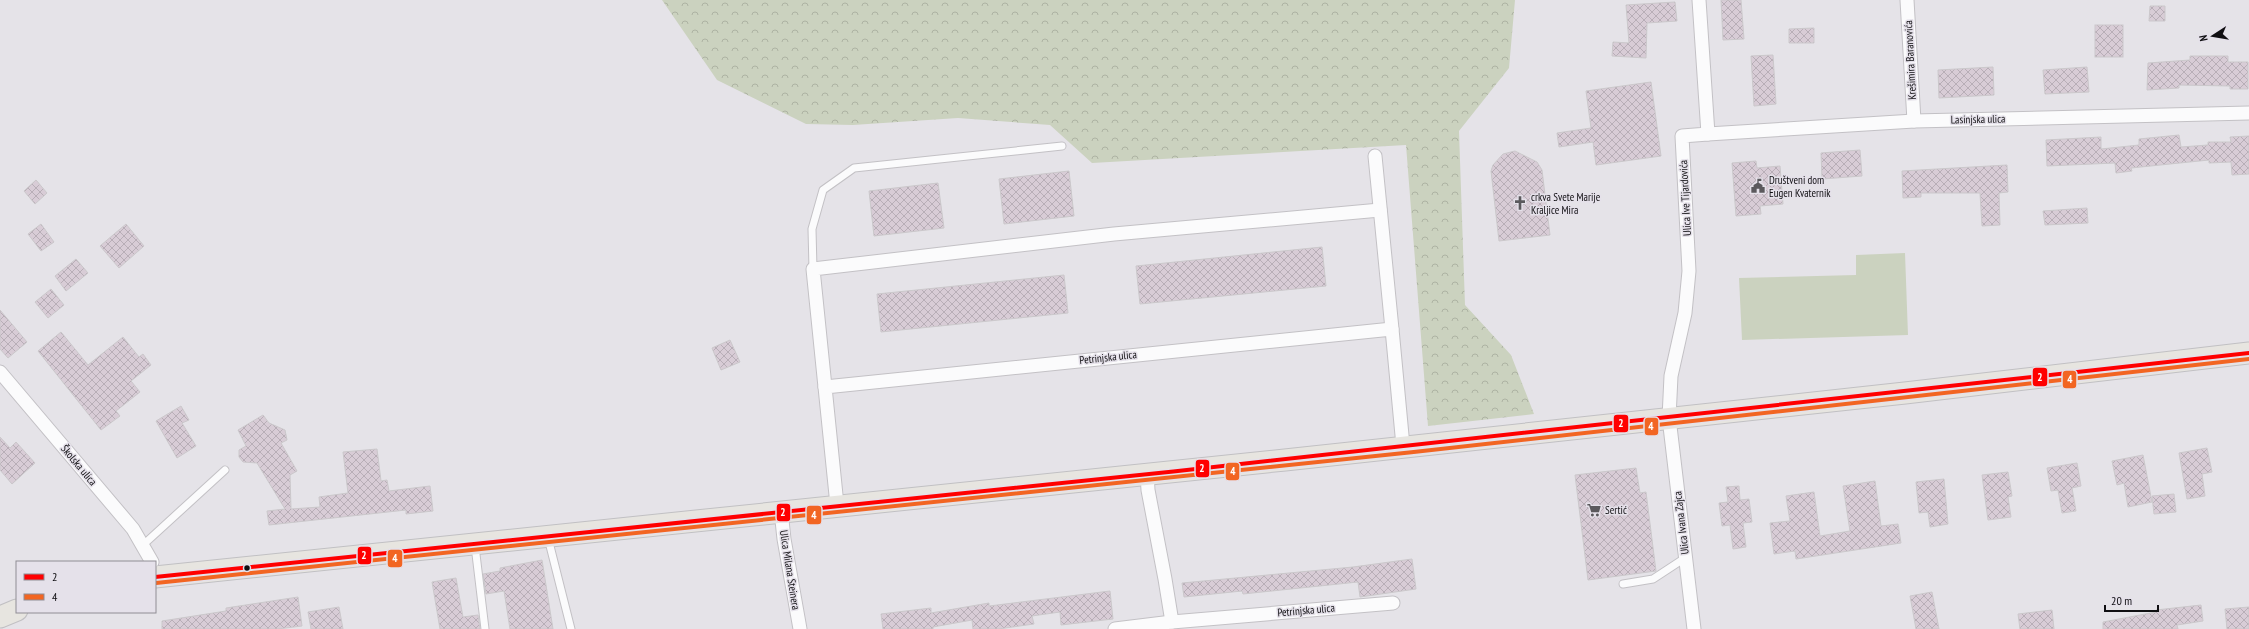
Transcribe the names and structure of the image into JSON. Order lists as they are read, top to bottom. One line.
{"streets":{"street":["Krešimira Baranovića","Lasinjska ulica","Ulica Ive Tijardovića","Petrinjska ulica","Školska ulica","Ulica Ivana Zajca","Ulica Milana Steinera"]},"crossings":[["Krešimira Baranovića","Lasinjska ulica"],["Lasinjska ulica","Ulica Ive Tijardovića"],["Ulica Ive Tijardovića","Ulica Ivana Zajca"]],"places":{"public building":["Društveni dom Eugen Kvaternik"],"church":["crkva Svete Marije Kraljice Mira"],"supermarket":["Sertić"]},"lines":["transit line 2","transit line 4"],"legend":["2","4"],"scale_bar":"20 m","north":"left"}
